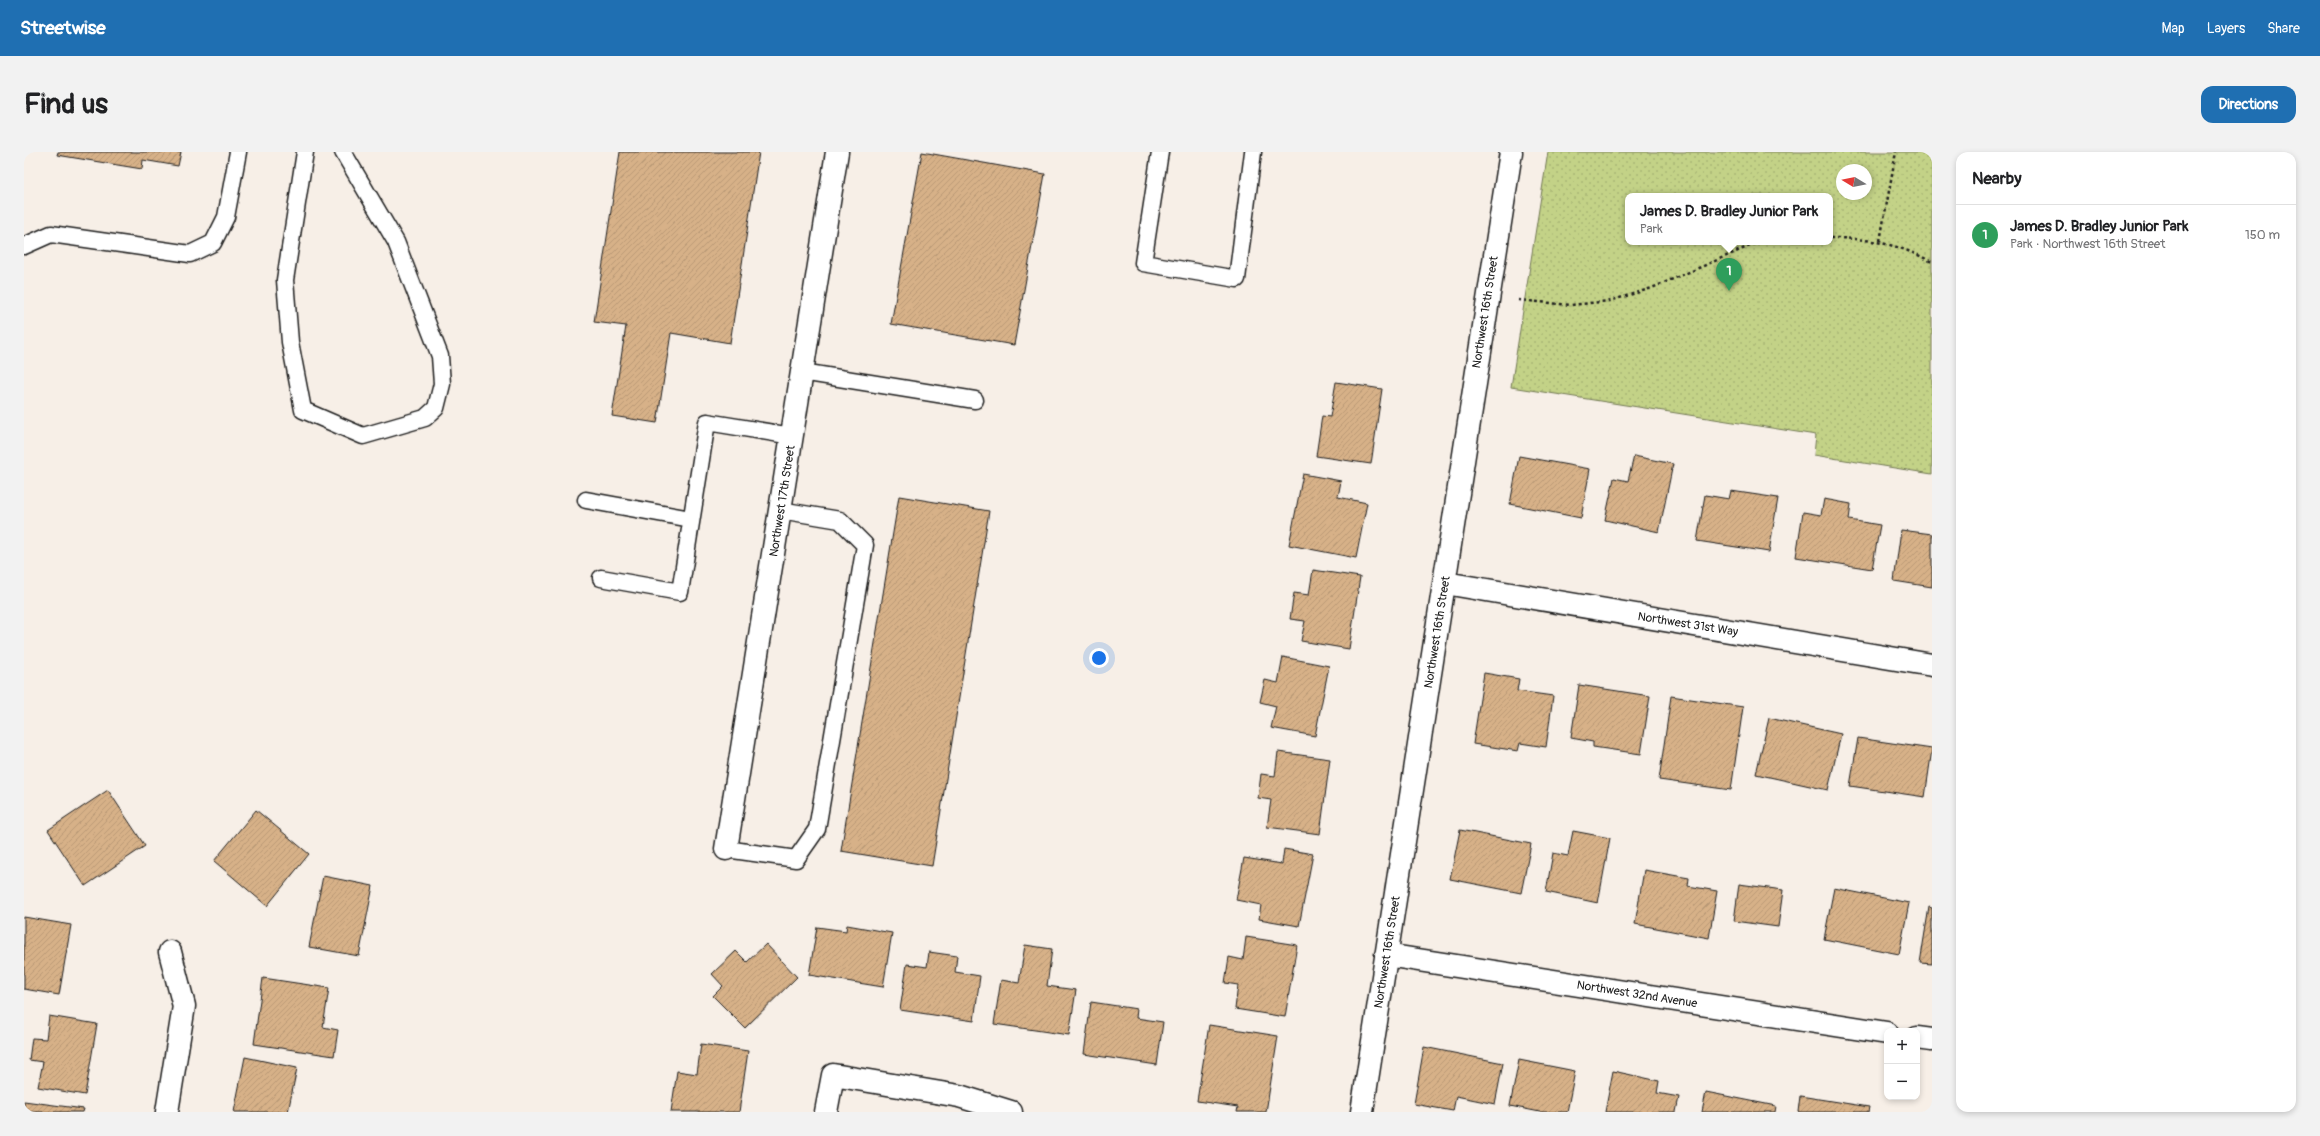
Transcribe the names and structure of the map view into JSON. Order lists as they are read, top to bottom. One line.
{"streets":{"street":["Northwest 16th Street","Northwest 17th Street","Northwest 31st Way","Northwest 32nd Avenue"]},"crossings":[["Northwest 16th Street","Northwest 31st Way"],["Northwest 16th Street","Northwest 32nd Avenue"]],"north":"left","page":{"header":"Streetwise","nav":["Map","Layers","Share"],"buttons":"Directions","title":"Find us","heading":"Nearby","popup":["James D. Bradley Junior Park","Park"],"list":[{"mark":"1","name":"James D. Bradley Junior Park","note":"Park · Northwest 16th Street","value":"150 m"}],"pins":"1","map_buttons":["+","−"]}}
